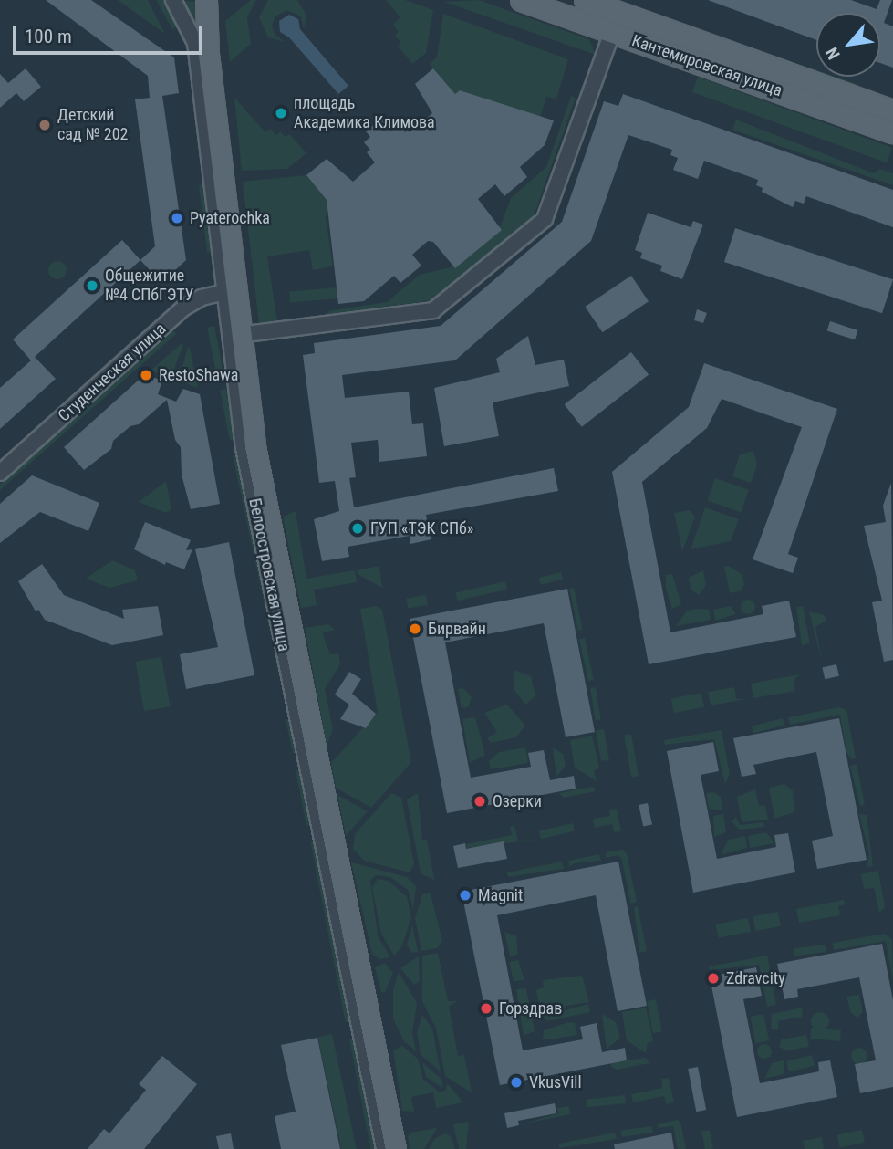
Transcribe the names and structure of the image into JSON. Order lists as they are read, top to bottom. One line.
{"streets":{"main road":["Кантемировская улица","Белоостровская улица"],"street":["Студенческая улица"]},"crossings":[["Студенческая улица","Белоостровская улица"]],"places":["площадь Академика Климова","Детский сад № 202","Pyaterochka","Общежитие №4 СПбГЭТУ","RestoShawa","ГУП «ТЭК СПб»","Бирвайн","Озерки","Magnit","Zdravcity","Горздрав","VkusVill"],"scale_bar":"100 m","north":"bottom left"}
